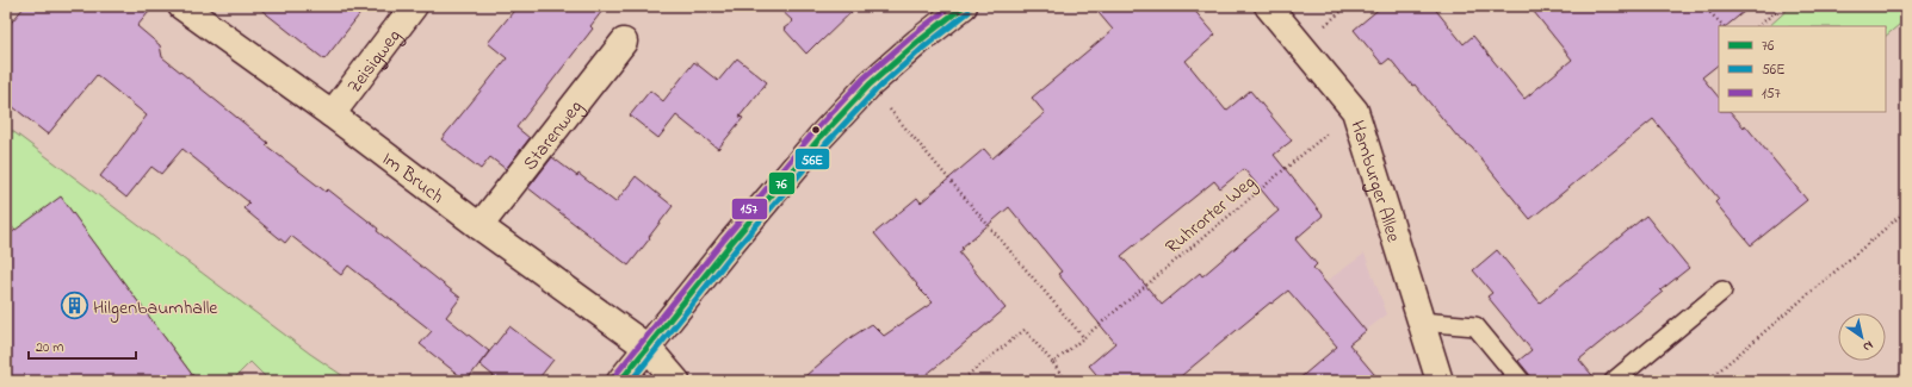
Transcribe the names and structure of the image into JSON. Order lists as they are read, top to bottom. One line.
{"streets":{"street":["Zeisigweg","Starenweg","Im Bruch","Hamburger Allee"],"path":["Ruhrorter Weg"]},"crossings":[["Zeisigweg","Im Bruch"],["Starenweg","Im Bruch"],["Hamburger Allee","Ruhrorter Weg"]],"places":{"building":["Hilgenbaumhalle"]},"lines":["transit line 76","transit line 157","transit line 56E"],"legend":["76","56E","157"],"scale_bar":"20 m","north":"bottom right"}
